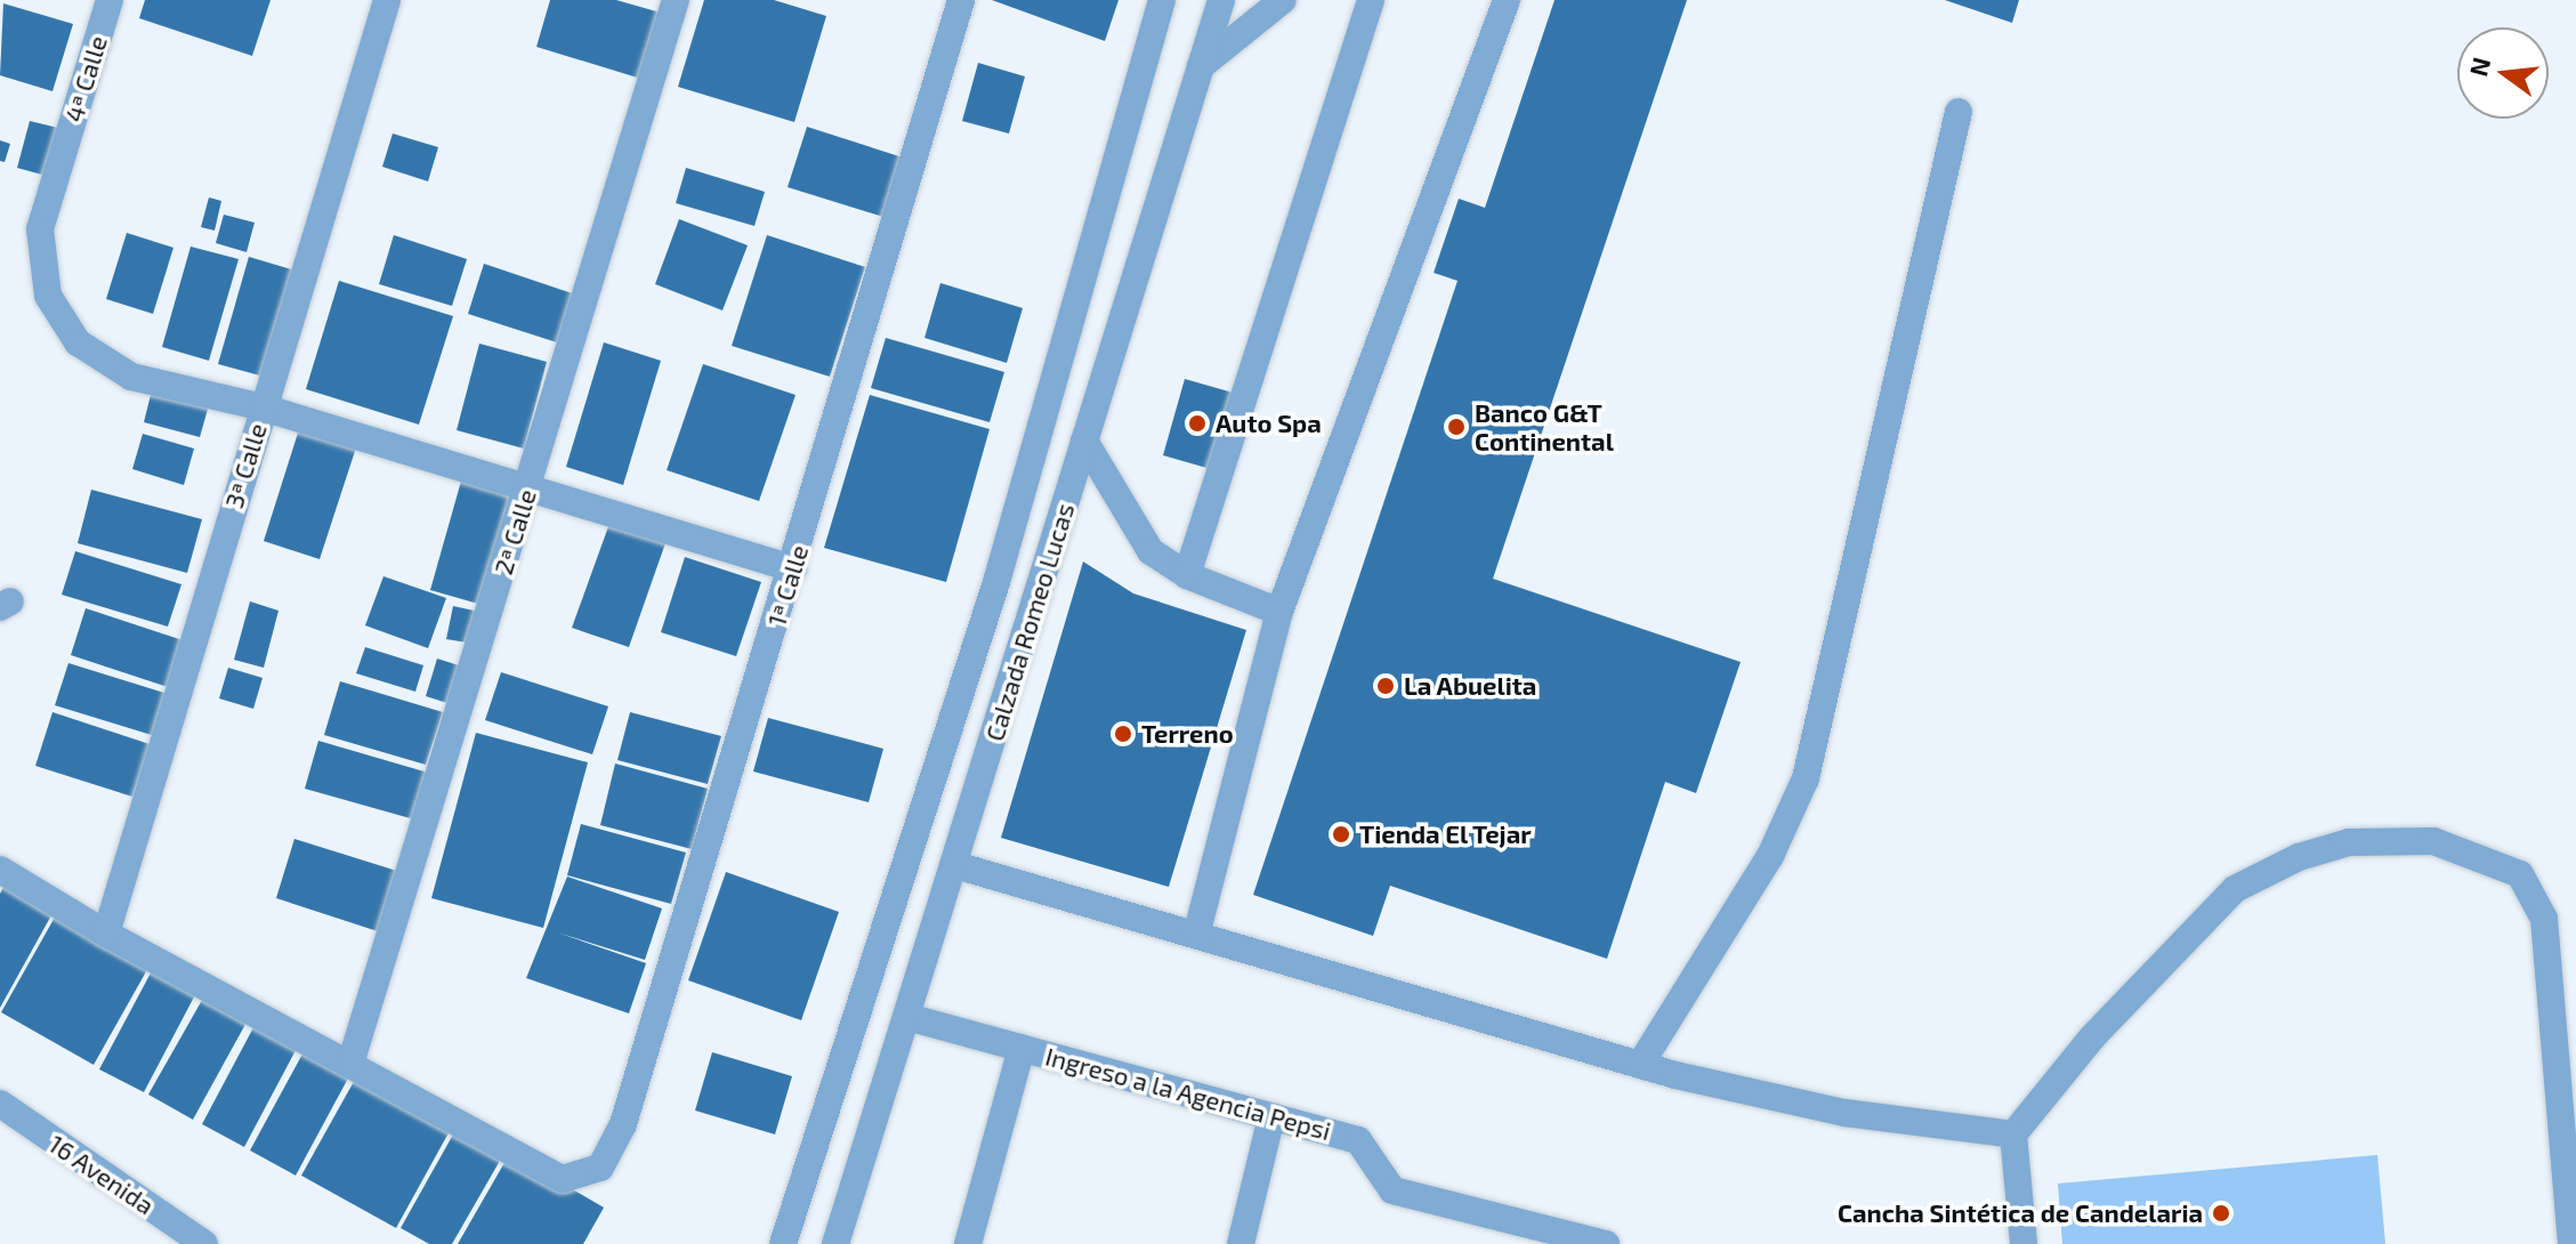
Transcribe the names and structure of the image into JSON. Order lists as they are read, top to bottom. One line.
{"streets":{"street":["4ª Calle","3ª Calle","2ª Calle","1ª Calle","Calzada Romeo Lucas","Ingreso a la Agencia Pepsi","16 Avenida"]},"crossings":[["4ª Calle","3ª Calle"],["4ª Calle","2ª Calle"],["4ª Calle","1ª Calle"],["2ª Calle","1ª Calle"],["Calzada Romeo Lucas","Ingreso a la Agencia Pepsi"]],"places":["Auto Spa","Banco G&T Continental","La Abuelita","Terreno","Tienda El Tejar","Cancha Sintética de Candelaria"],"north":"left"}
